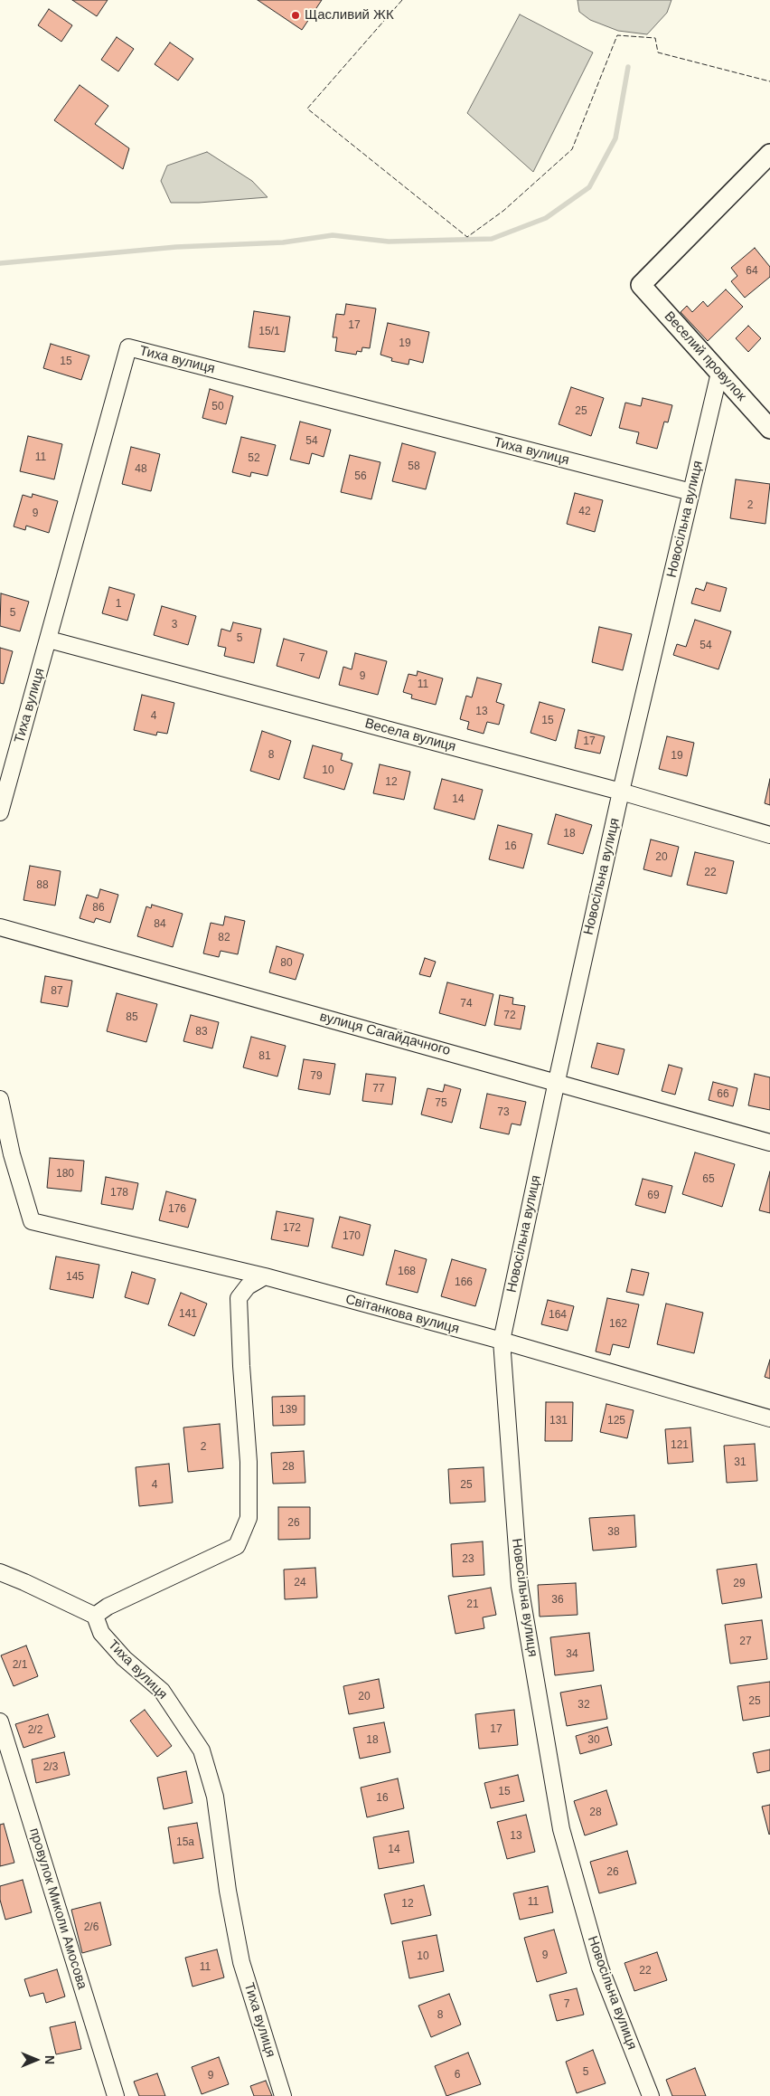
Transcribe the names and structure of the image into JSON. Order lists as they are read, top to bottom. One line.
{"streets":{"street":["Веселий провулок","Тиха вулиця","Новосільна вулиця","Весела вулиця","вулиця Сагайдачного","Світанкова вулиця","провулок Миколи Амосова"]},"crossings":[["Веселий провулок","Новосільна вулиця"],["Тиха вулиця","Новосільна вулиця"],["Тиха вулиця","Весела вулиця"],["Новосільна вулиця","Весела вулиця"],["Новосільна вулиця","вулиця Сагайдачного"],["Новосільна вулиця","Світанкова вулиця"]],"places":["Щасливий ЖК"],"house_numbers":["64","17","15/1","19","15","50","25","54","11","52","58","48","56","2","42","9","1","5","3","5","54","7","9","11","13","4","15","17","8","19","10","12","14","18","16","20","22","88","86","84","82","80","87","74","72","85","83","81","79","77","66","75","73","180","65","178","69","176","172","170","168","145","166","141","164","162","139","131","125","121","2","31","28","4","25","26","38","23","24","29","36","21","27","34","2/1","20","25","32","17","2/2","18","30","2/3","15","16","28","13","15а","14","26","11","12","2/6","9","10","11","22","7","8","5","6","9"],"north":"right"}
